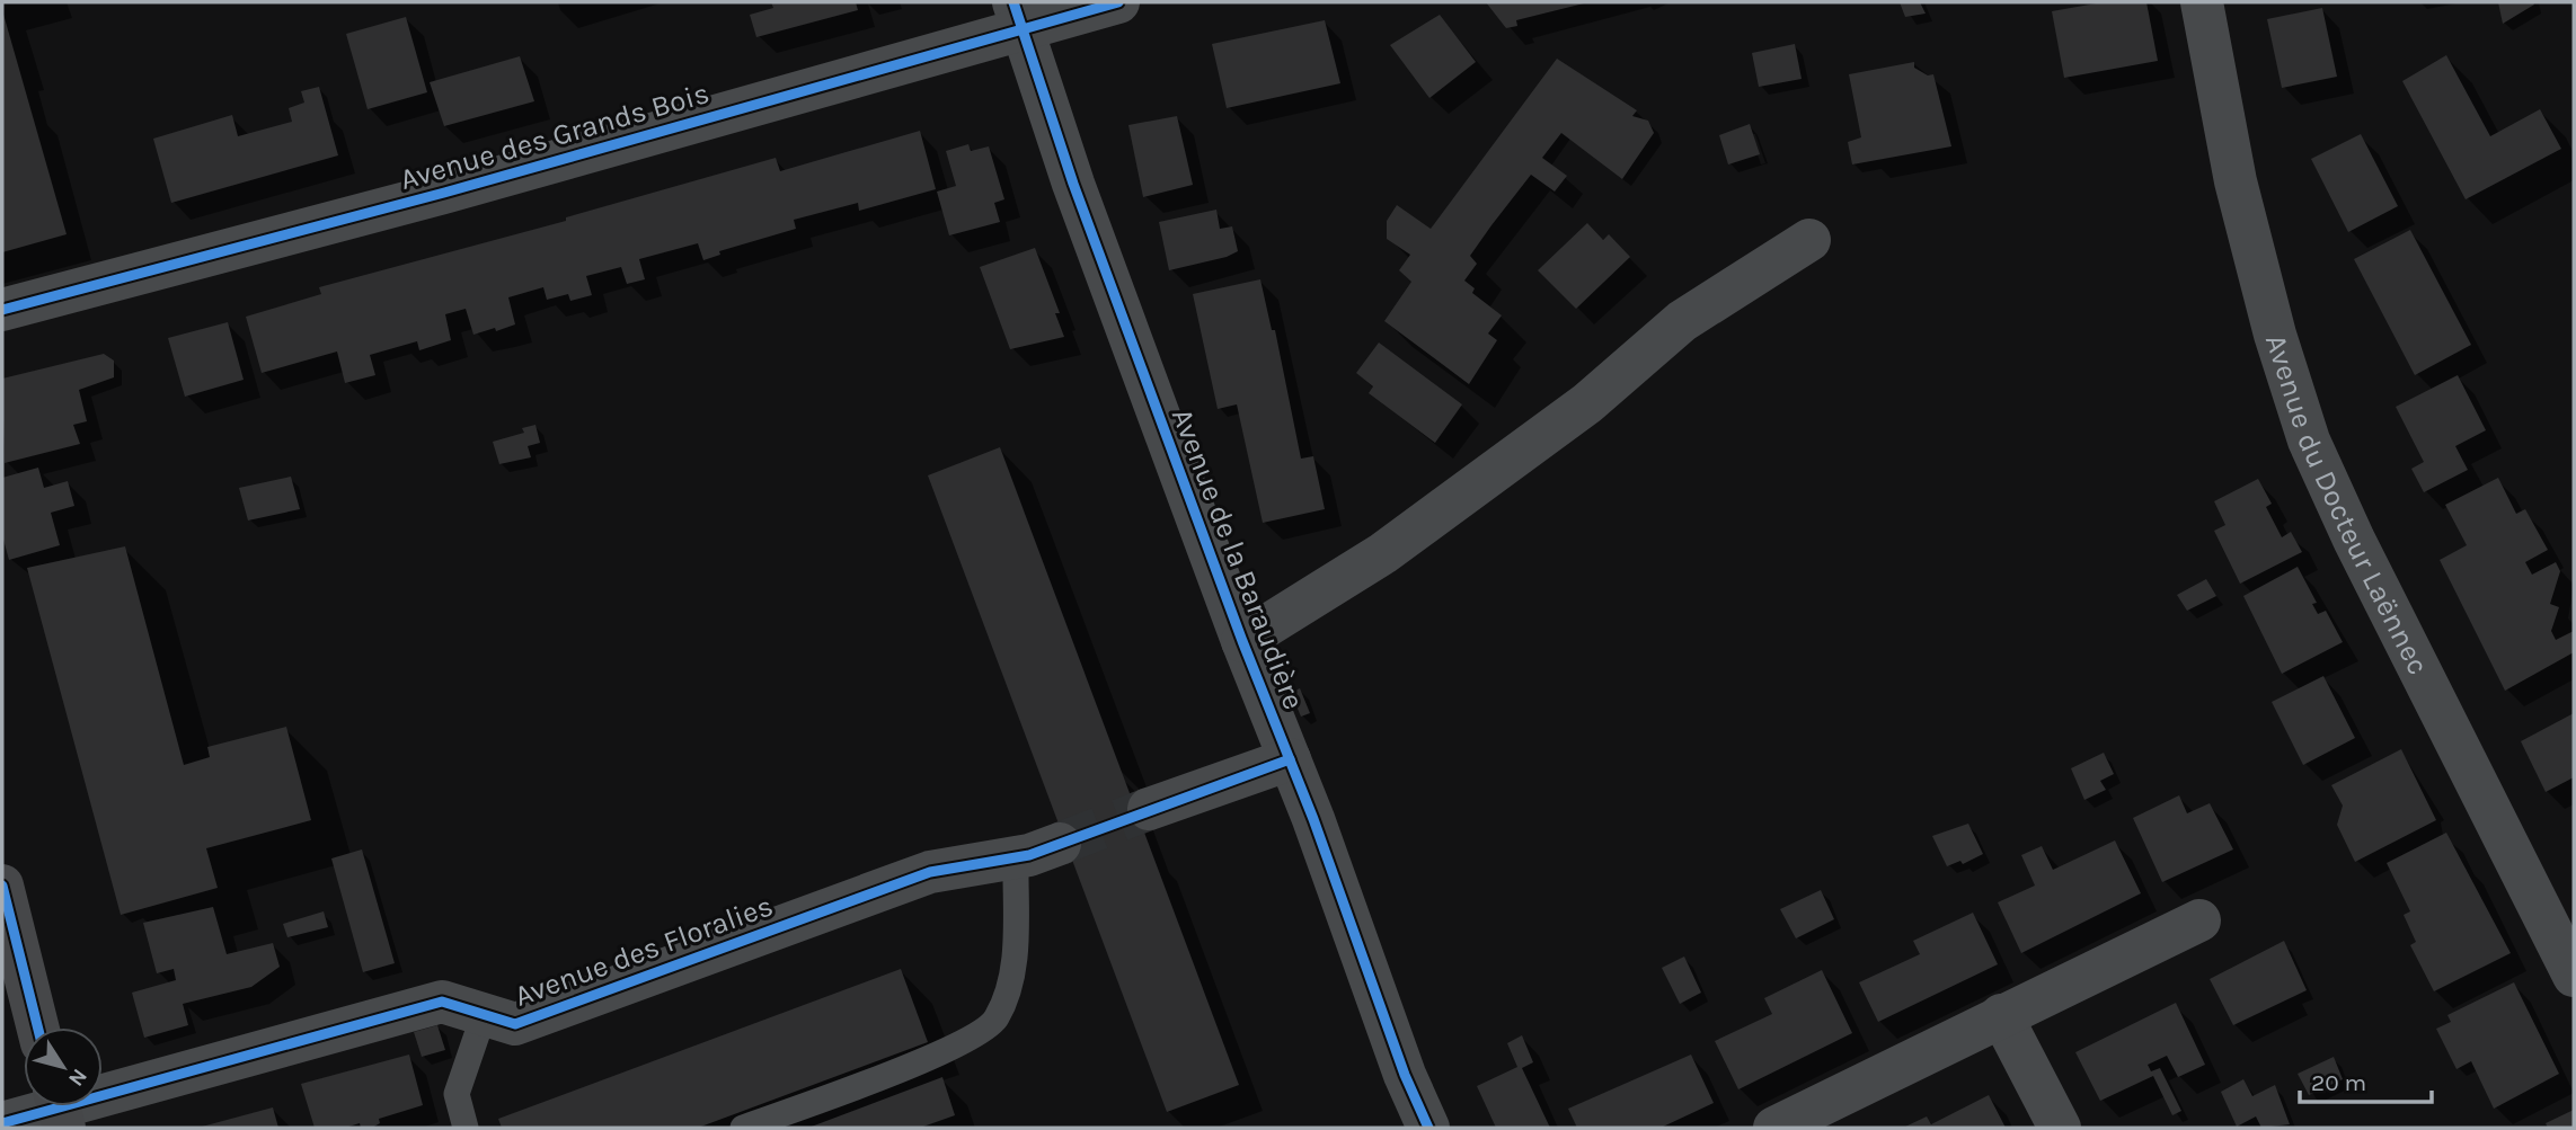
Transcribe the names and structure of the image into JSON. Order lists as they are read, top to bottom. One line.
{"streets":{"street":["Avenue des Grands Bois","Avenue du Docteur Laënnec","Avenue de la Baraudière","Avenue des Floralies"]},"crossings":[["Avenue des Grands Bois","Avenue de la Baraudière"]],"scale_bar":"20 m","north":"bottom right"}
